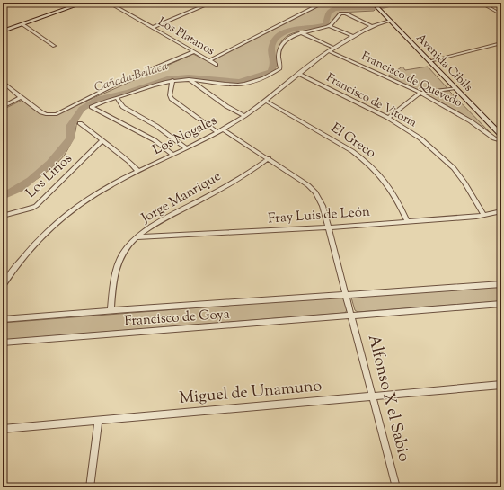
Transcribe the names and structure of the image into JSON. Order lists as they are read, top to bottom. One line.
{"streets":{"street":["Los Platanos","Avenida Cibils","Francisco de Quevedo","Francisco de Vitoria","Los Nogales","El Greco","Los Lirios","Jorge Manrique","Fray Luis de León","Francisco de Goya","Miguel de Unamuno","Alfonso X el Sabio"]},"crossings":[["Avenida Cibils","Los Nogales"],["Francisco de Quevedo","Los Nogales"],["Francisco de Vitoria","Los Nogales"],["Francisco de Vitoria","Fray Luis de León"],["Los Nogales","El Greco"],["El Greco","Fray Luis de León"],["Jorge Manrique","Fray Luis de León"],["Jorge Manrique","Francisco de Goya"],["Francisco de Goya","Alfonso X el Sabio"],["Miguel de Unamuno","Alfonso X el Sabio"]],"water":["Cañada Bellaca"]}
